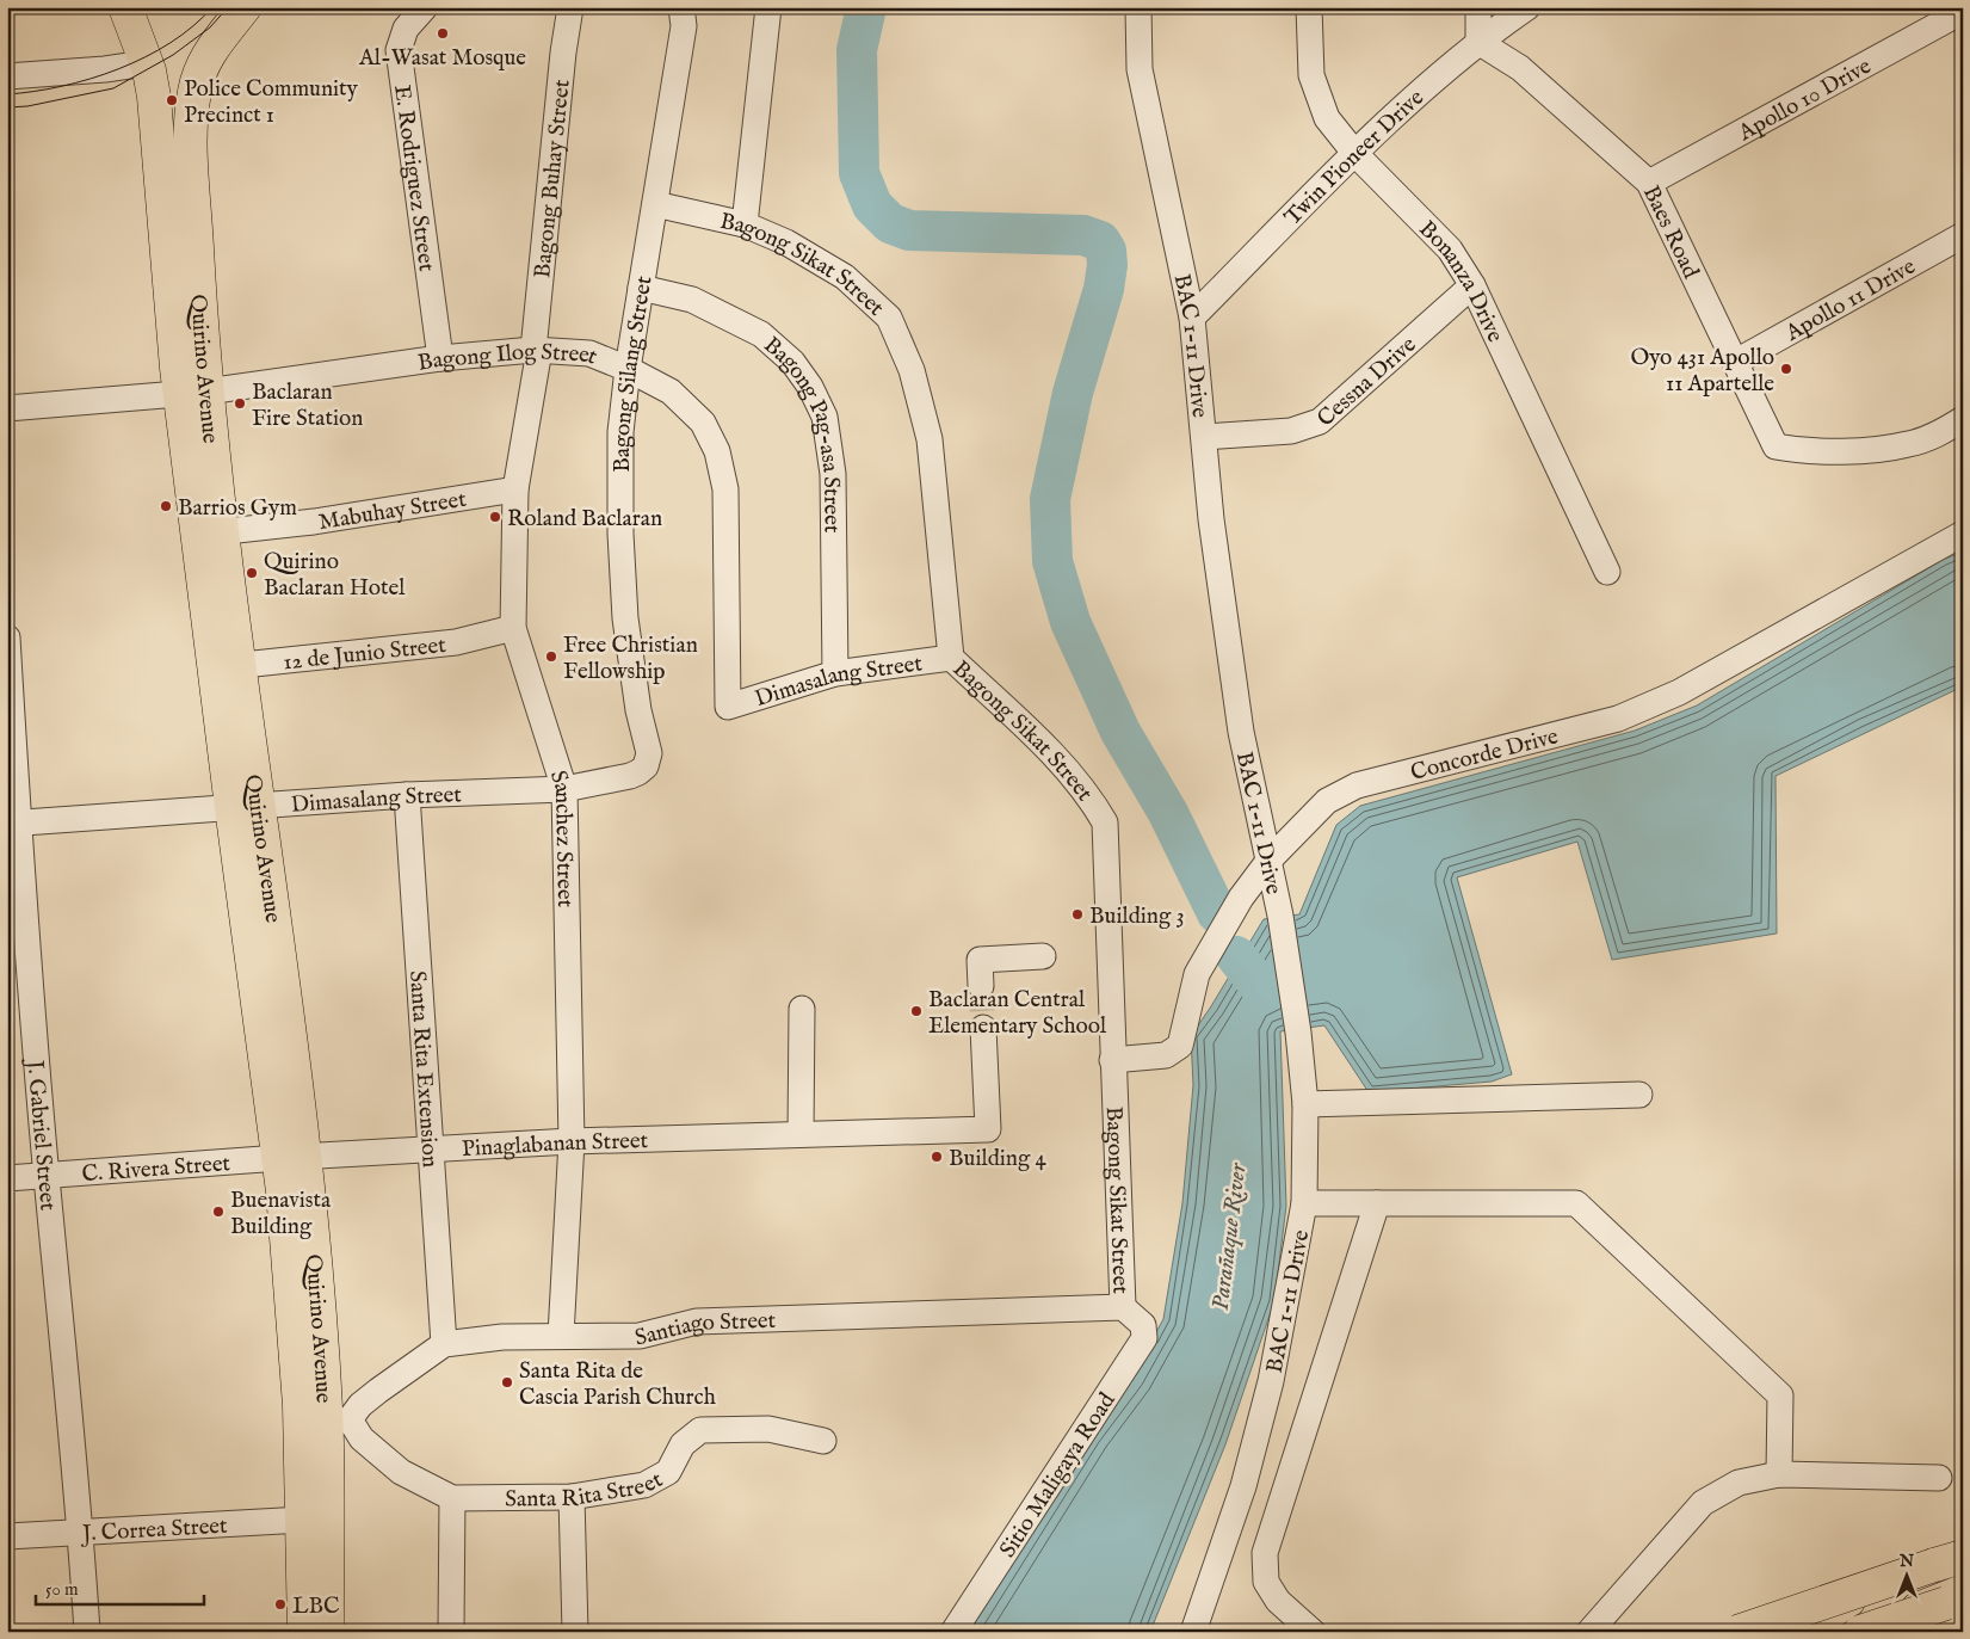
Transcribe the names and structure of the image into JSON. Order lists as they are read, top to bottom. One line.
{"streets":{"main road":["Quirino Avenue"],"street":["Apollo 10 Drive","Twin Pioneer Drive","Bagong Buhay Street","E. Rodriguez Street","Baes Road","Bagong Sikat Street","Bonanza Drive","Apollo 11 Drive","BAC 1-11 Drive","Bagong Ilog Street","Bagong Silang Street","Cessna Drive","Bagong Pag-asa Street","Mabuhay Street","12 de Junio Street","Dimasalang Street","Concorde Drive","Sanchez Street","Santa Rita Extension","J. Gabriel Street","Pinaglabanan Street","C. Rivera Street","Santiago Street","Sitio Maligaya Road","Santa Rita Street","J. Correa Street"]},"crossings":[["Apollo 10 Drive","Baes Road"],["Twin Pioneer Drive","Baes Road"],["Twin Pioneer Drive","Bonanza Drive"],["Twin Pioneer Drive","BAC 1-11 Drive"],["Bagong Buhay Street","Bagong Ilog Street"],["Bagong Buhay Street","Sanchez Street"],["E. Rodriguez Street","Bagong Ilog Street"],["Baes Road","Apollo 11 Drive"],["Bagong Sikat Street","Bagong Silang Street"],["Bagong Sikat Street","Dimasalang Street"],["Bagong Sikat Street","Concorde Drive"],["Bagong Sikat Street","Santiago Street"],["Bagong Sikat Street","Sitio Maligaya Road"],["Bonanza Drive","Cessna Drive"],["BAC 1-11 Drive","Cessna Drive"],["BAC 1-11 Drive","Concorde Drive"],["Bagong Ilog Street","Quirino Avenue"],["Bagong Ilog Street","Bagong Silang Street"],["Bagong Ilog Street","Dimasalang Street"],["Bagong Ilog Street","Sanchez Street"],["Quirino Avenue","Mabuhay Street"],["Quirino Avenue","12 de Junio Street"],["Quirino Avenue","Dimasalang Street"],["Quirino Avenue","Pinaglabanan Street"],["Quirino Avenue","C. Rivera Street"],["Quirino Avenue","Santiago Street"],["Quirino Avenue","Santa Rita Street"],["Quirino Avenue","J. Correa Street"],["Bagong Silang Street","Bagong Pag-asa Street"],["Bagong Silang Street","Dimasalang Street"],["Bagong Pag-asa Street","Dimasalang Street"],["Mabuhay Street","Sanchez Street"],["12 de Junio Street","Sanchez Street"],["Dimasalang Street","Sanchez Street"],["Dimasalang Street","Santa Rita Extension"],["Dimasalang Street","J. Gabriel Street"],["Sanchez Street","Pinaglabanan Street"],["Sanchez Street","Santiago Street"],["Santa Rita Extension","Pinaglabanan Street"],["Santa Rita Extension","Santiago Street"],["J. Gabriel Street","C. Rivera Street"],["J. Gabriel Street","J. Correa Street"],["Pinaglabanan Street","C. Rivera Street"],["Santiago Street","Sitio Maligaya Road"],["Santiago Street","Santa Rita Street"]],"water":["Parañaque River"],"places":["Al-Wasat Mosque","Police Community Precinct 1","Oyo 431 Apollo 11 Apartelle","Baclaran Fire Station","Barrios Gym","Roland Baclaran","Quirino Baclaran Hotel","Free Christian Fellowship","Building 3","Baclaran Central Elementary School","Building 4","Buenavista Building","Santa Rita de Cascia Parish Church","LBC"],"scale_bar":"50 m","north":"top"}
